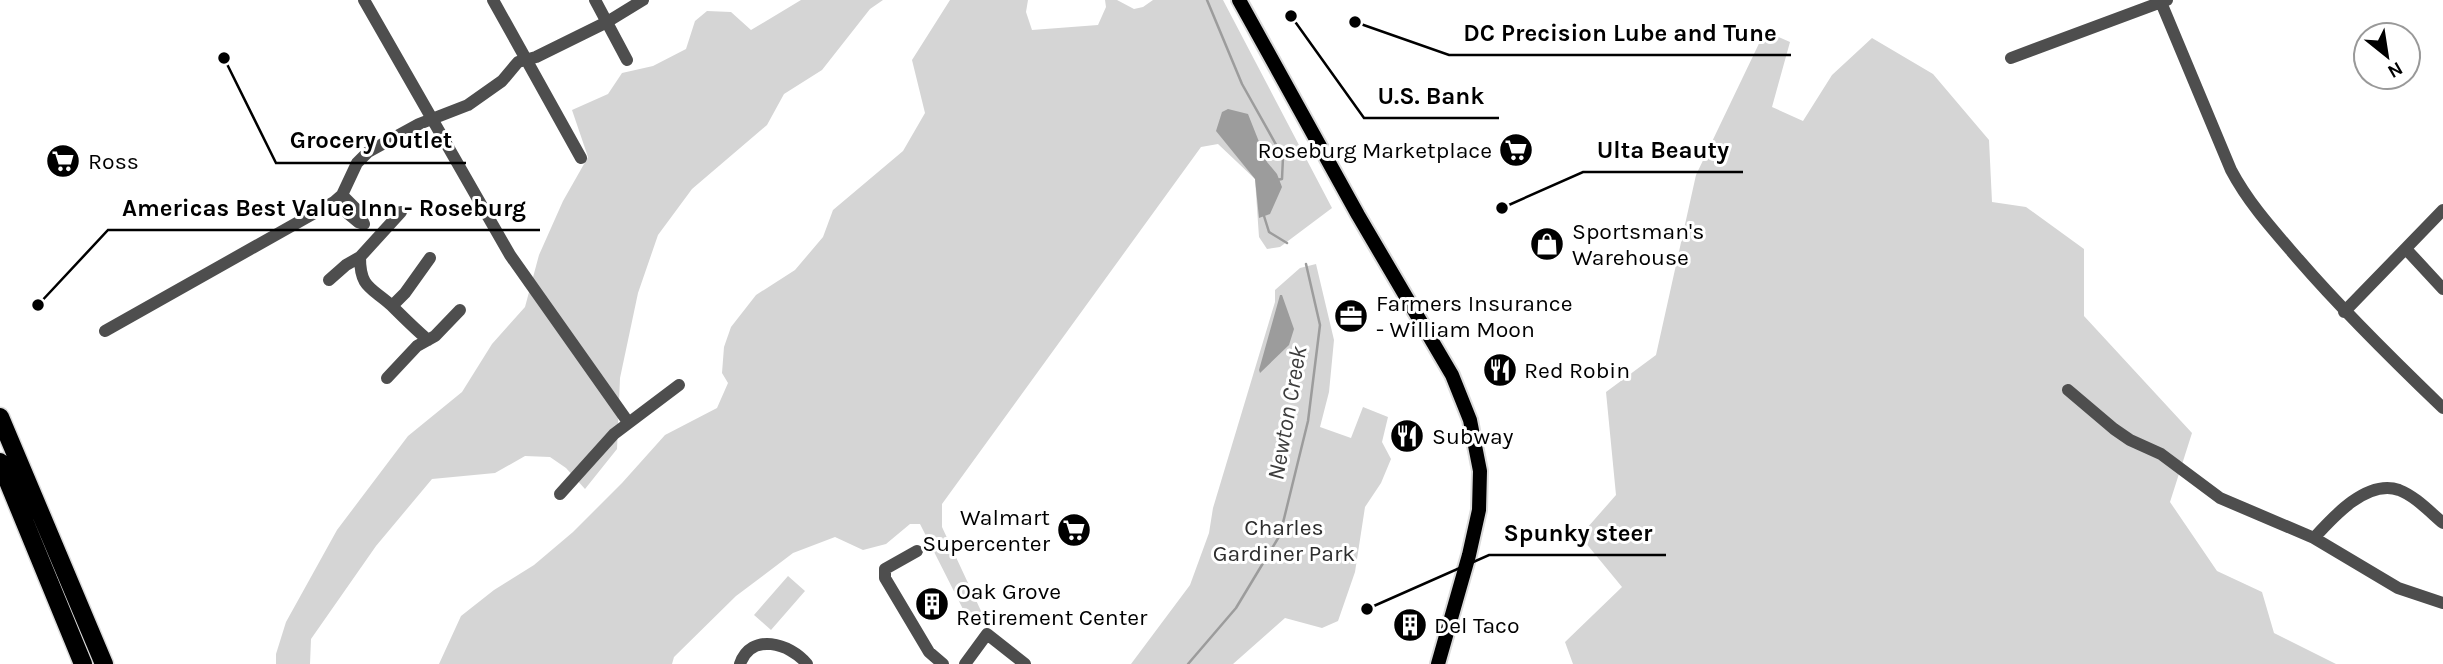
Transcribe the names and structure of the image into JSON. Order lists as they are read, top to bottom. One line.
{"water":["Newton Creek"],"parks":["Charles Gardiner Park"],"places":{"other":["U.S. Bank","DC Precision Lube and Tune","Grocery Outlet","Ulta Beauty","Americas Best Value Inn - Roseburg","Spunky steer"],"supermarket":["Roseburg Marketplace","Ross","Walmart Supercenter"],"shop":["Sportsman's Warehouse"],"office":["Farmers Insurance - William Moon"],"restaurant":["Red Robin","Subway"],"building":["Oak Grove Retirement Center","Del Taco"]},"north":"bottom right"}
